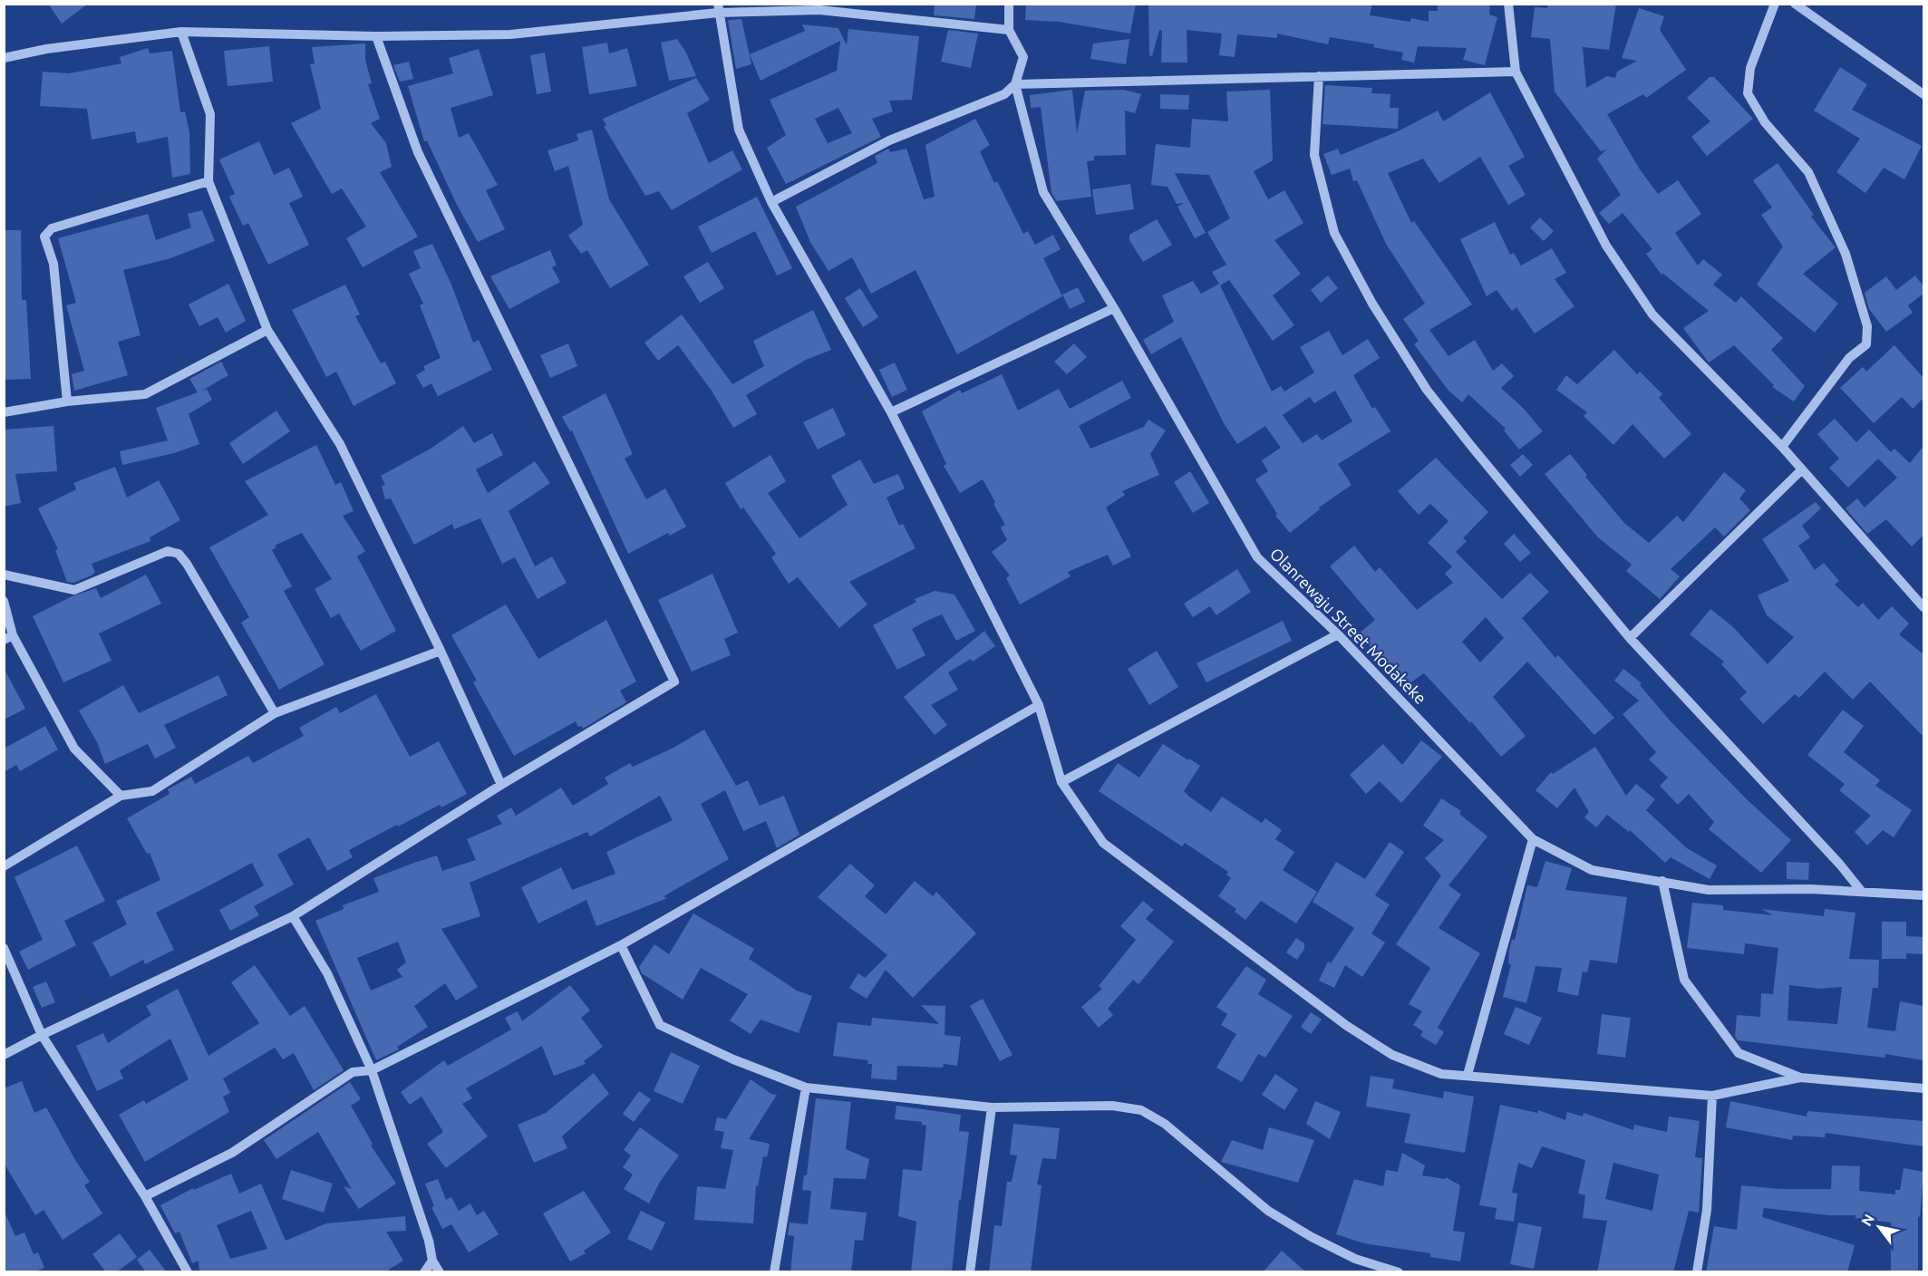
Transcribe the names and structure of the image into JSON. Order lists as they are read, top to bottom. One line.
{"streets":{"street":["Olanrewaju Street Modakeke"]},"north":"top left"}
